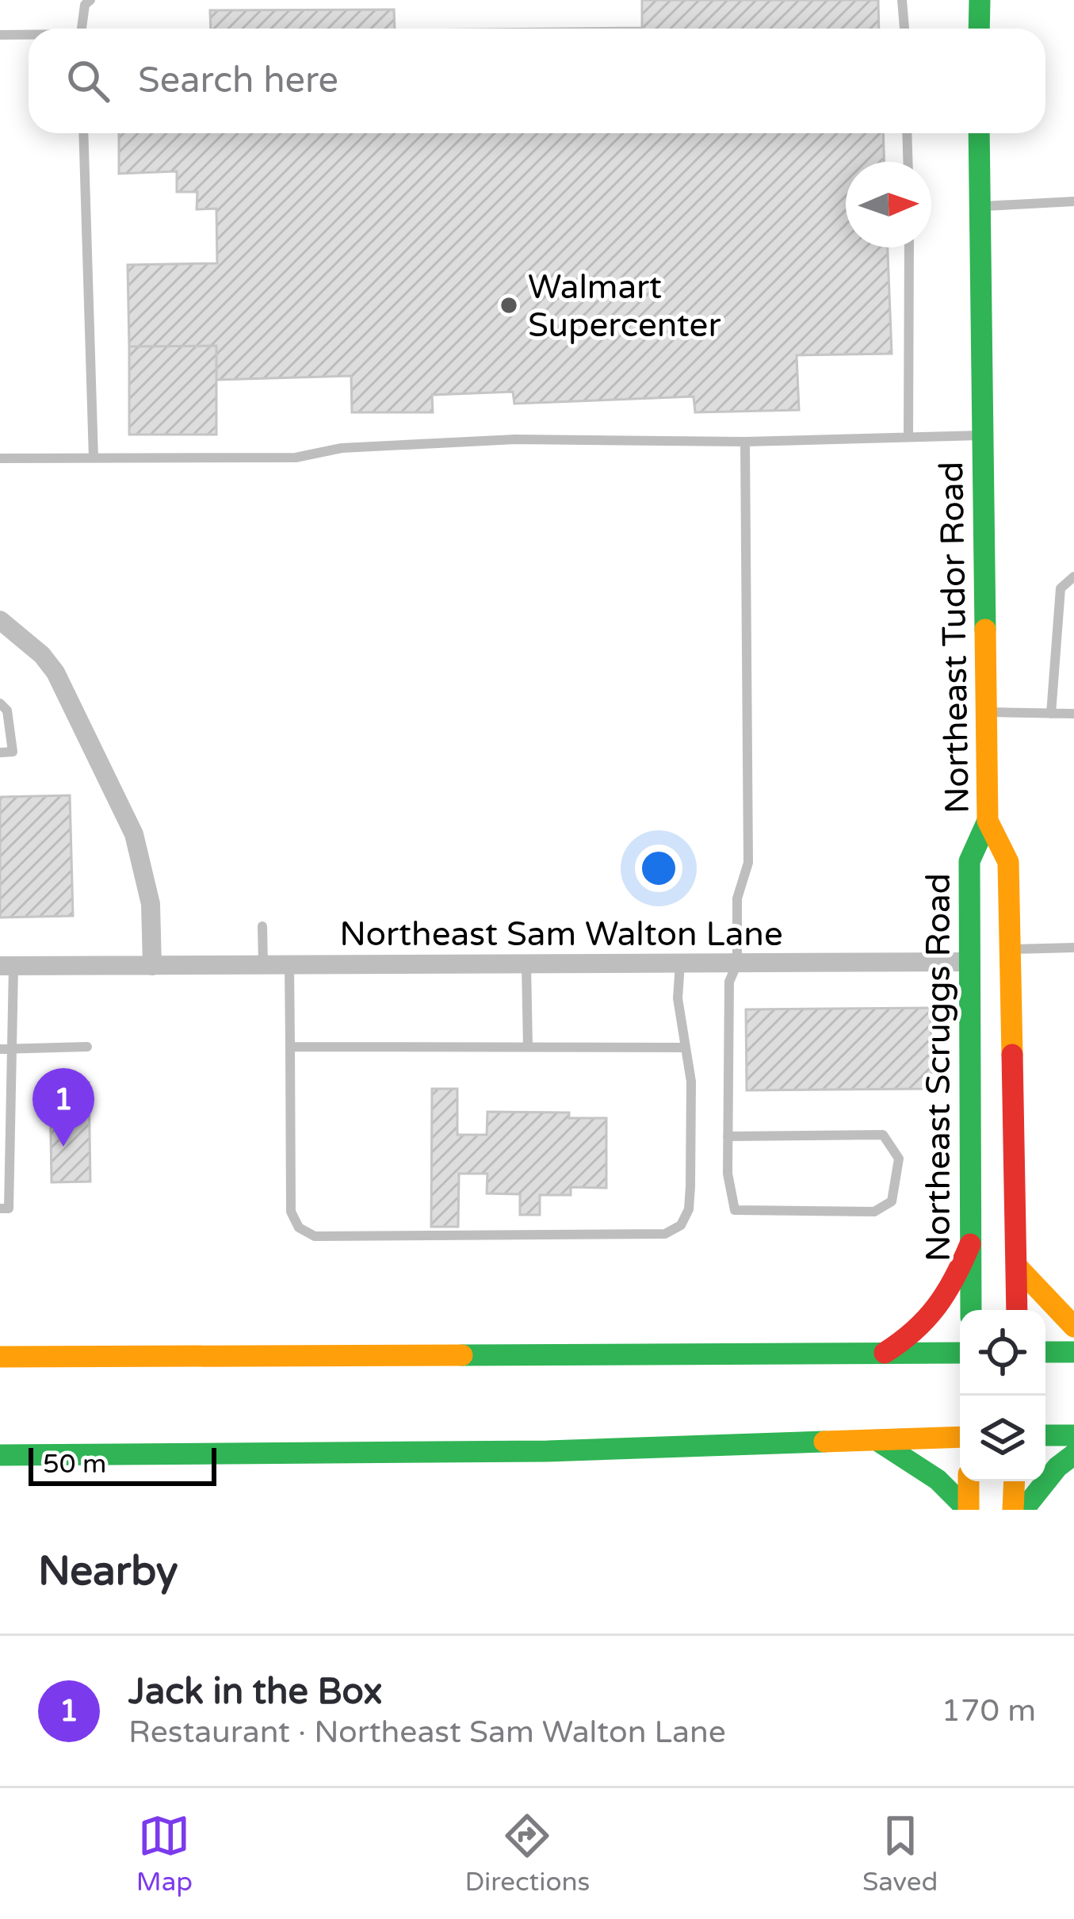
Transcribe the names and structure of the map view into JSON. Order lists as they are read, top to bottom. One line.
{"streets":{"main road":["Northeast Tudor Road","Northeast Scruggs Road"],"street":["Northeast Sam Walton Lane"]},"crossings":[["Northeast Tudor Road","Northeast Scruggs Road"],["Northeast Sam Walton Lane","Northeast Scruggs Road"]],"places":["Walmart Supercenter"],"scale_bar":"50 m","north":"right","page":{"search":"Search here","pins":"1","scale":"50 m","heading":"Nearby","list":[{"mark":"1","name":"Jack in the Box","note":"Restaurant · Northeast Sam Walton Lane","value":"170 m"}],"nav":["Map","Directions","Saved"]}}
